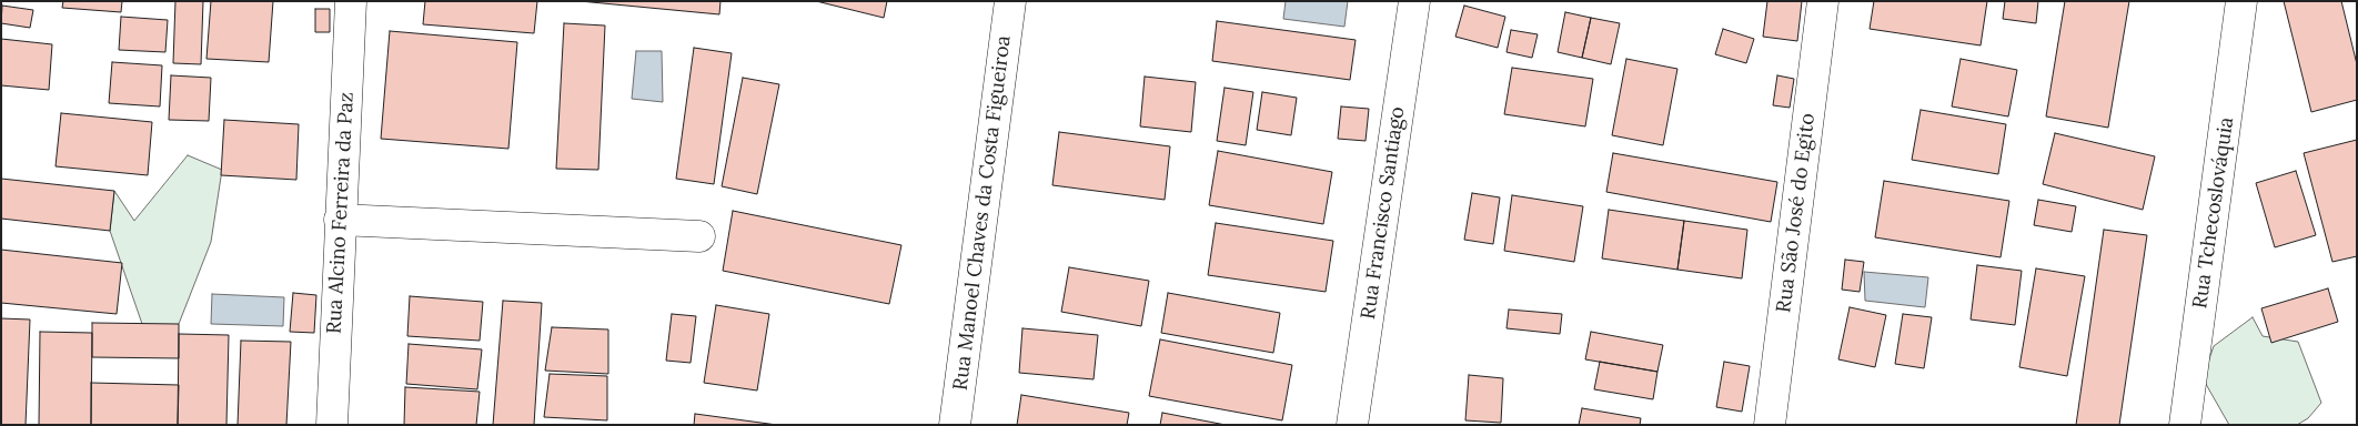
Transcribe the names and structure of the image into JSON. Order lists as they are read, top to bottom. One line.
{"streets":{"street":["Rua Alcino Ferreira da Paz","Rua Manoel Chaves da Costa Figueiroa","Rua Francisco Santiago","Rua São José do Egito","Rua Tchecoslováquia"]}}
